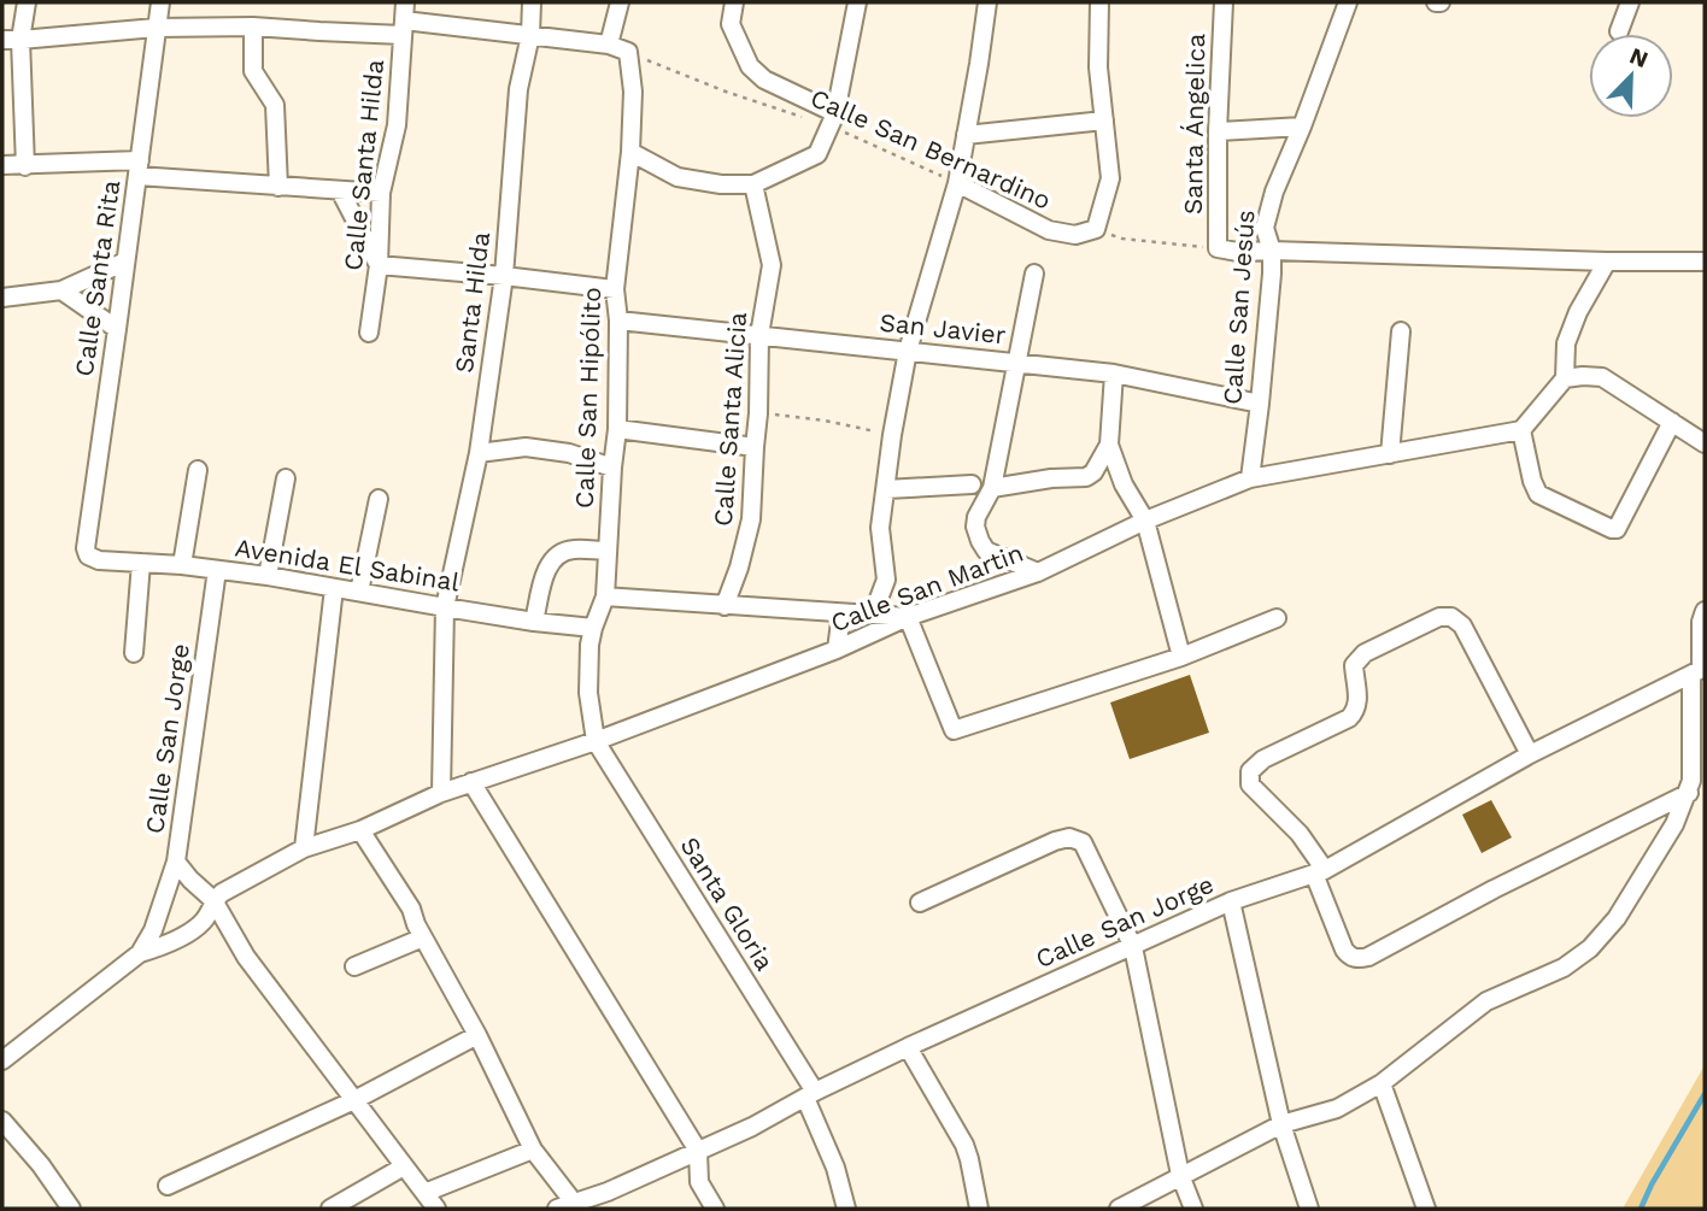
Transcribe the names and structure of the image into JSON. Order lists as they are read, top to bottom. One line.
{"streets":{"street":["Santa Ángelica","Calle San Bernardino","Calle Santa Hilda","Calle Santa Rita","Santa Hilda","Calle San Jesús","San Javier","Calle San Hipólito","Calle Santa Alicia","Avenida El Sabinal","Calle San Martin","Calle San Jorge","Santa Gloria"]},"crossings":[["Calle San Bernardino","Calle San Hipólito"],["Calle Santa Rita","Avenida El Sabinal"],["Santa Hilda","Avenida El Sabinal"],["Santa Hilda","Calle San Martin"],["Calle San Jesús","San Javier"],["Calle San Jesús","Calle San Martin"],["San Javier","Calle San Hipólito"],["San Javier","Calle Santa Alicia"],["Calle San Hipólito","Avenida El Sabinal"],["Calle San Hipólito","Calle San Martin"],["Calle San Hipólito","Santa Gloria"],["Avenida El Sabinal","Calle San Jorge"],["Calle San Martin","Calle San Jorge"],["Calle San Martin","Santa Gloria"],["Calle San Jorge","Santa Gloria"]],"north":"top right"}
